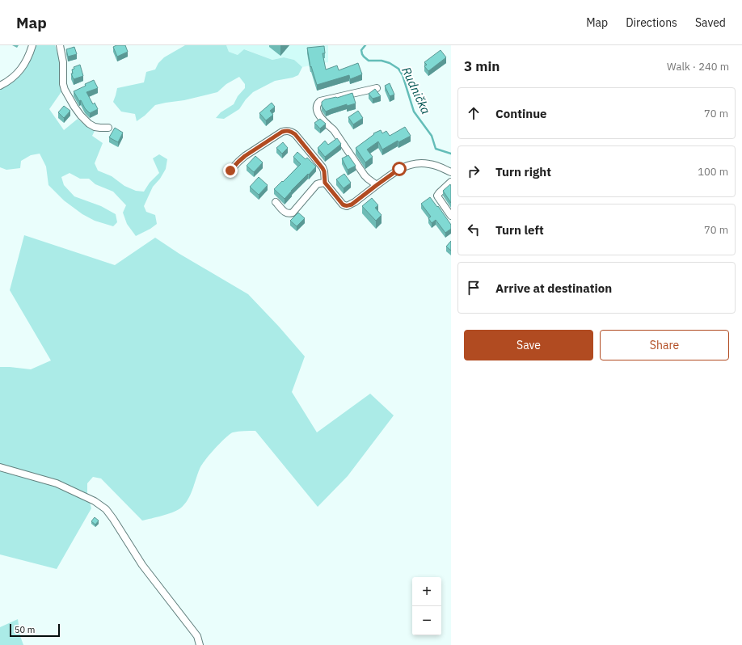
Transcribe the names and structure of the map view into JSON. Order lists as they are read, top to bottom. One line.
{"water":["Rudnička"],"scale_bar":"50 m","page":{"header":"Map","nav":["Map","Directions","Saved"],"heading":["3 min","Walk · 240 m"],"list":[["Continue","70 m"],["Turn right","100 m"],["Turn left","70 m"],"Arrive at destination"],"buttons":["Save","Share"],"map_buttons":["+","−"],"scale":"50 m"}}
